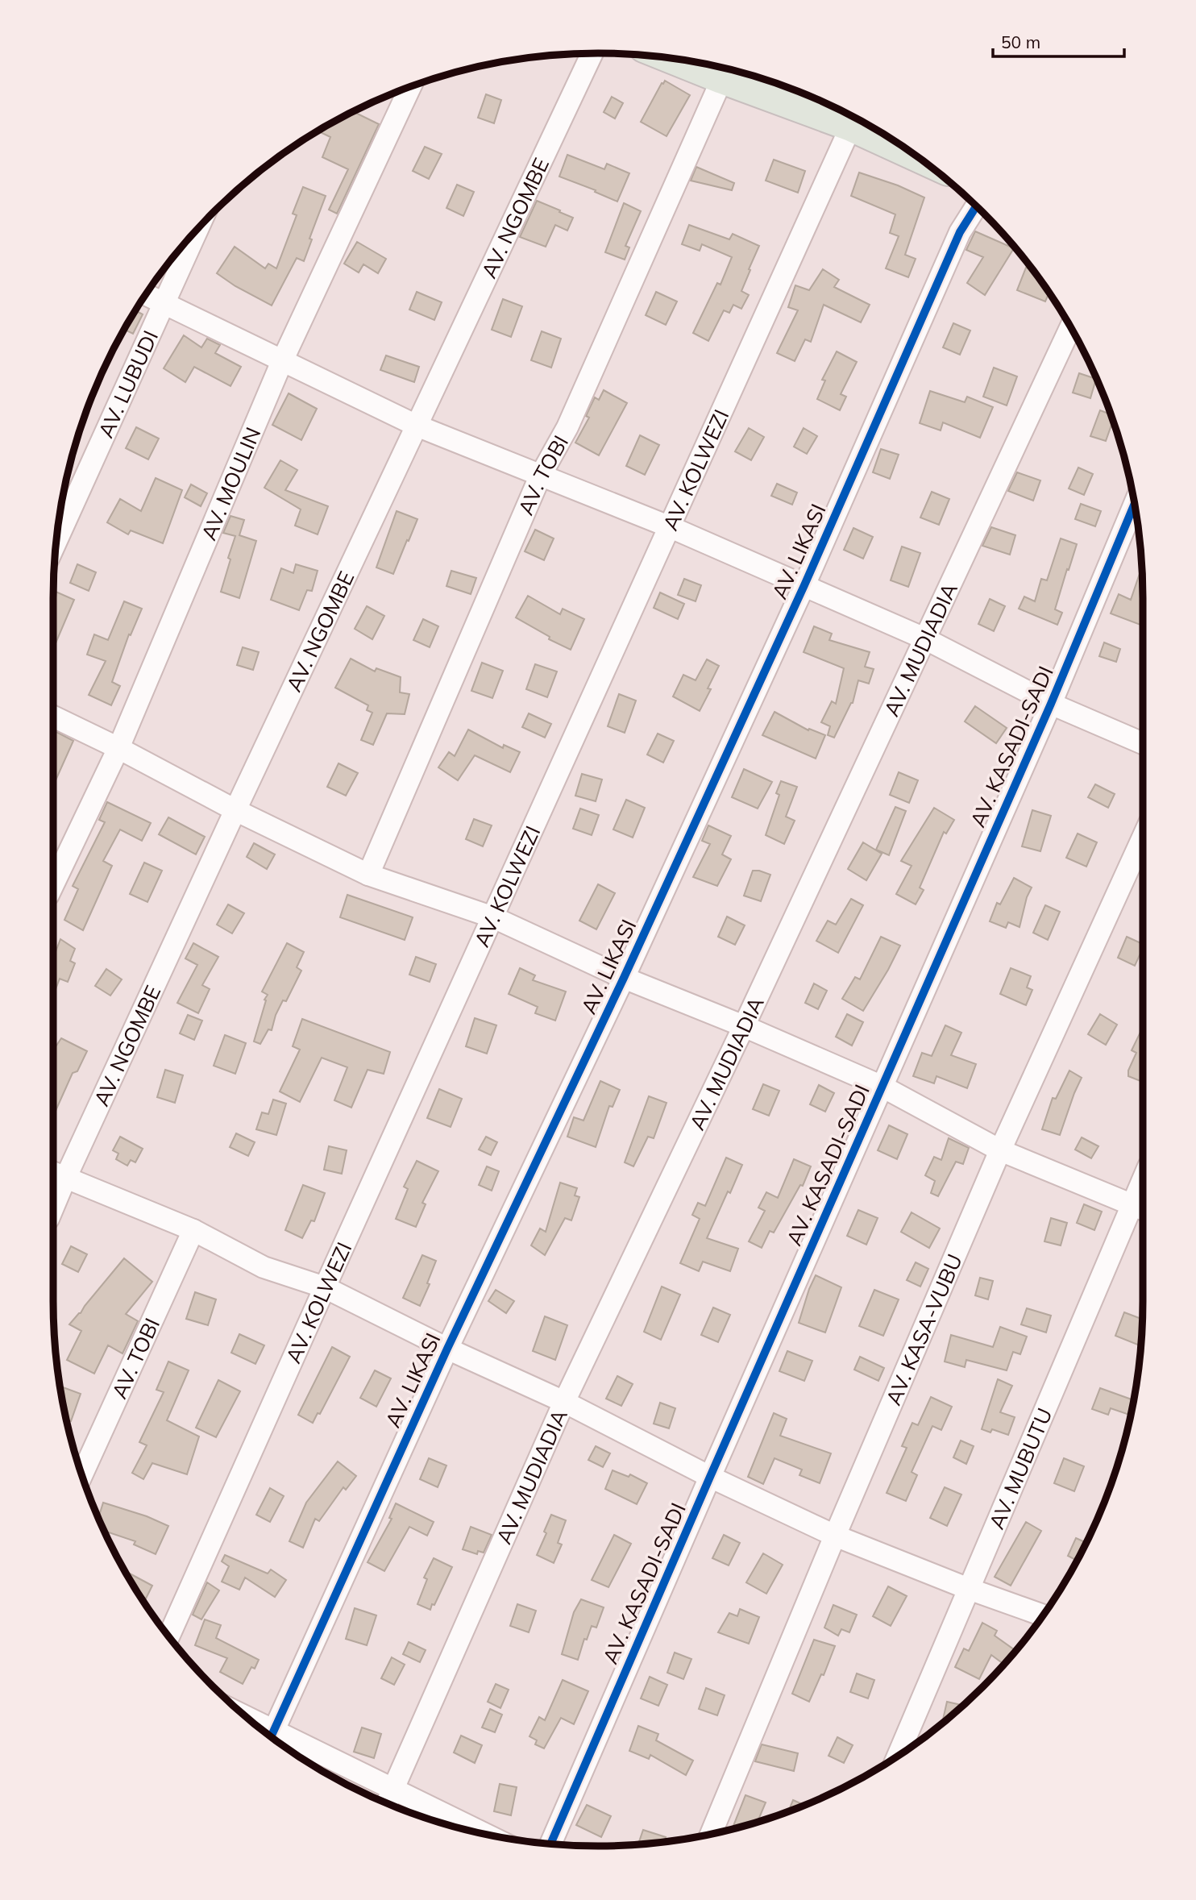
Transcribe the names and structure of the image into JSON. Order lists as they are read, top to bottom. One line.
{"streets":{"street":["AV. NGOMBE","AV. LUBUDI","AV. KOLWEZI","AV. TOBI","AV. MOULIN","AV. LIKASI","AV. MUDIADIA","AV. KASADI-SADI","AV. KASA-VUBU","AV. MUBUTU"]},"scale_bar":"50 m"}
